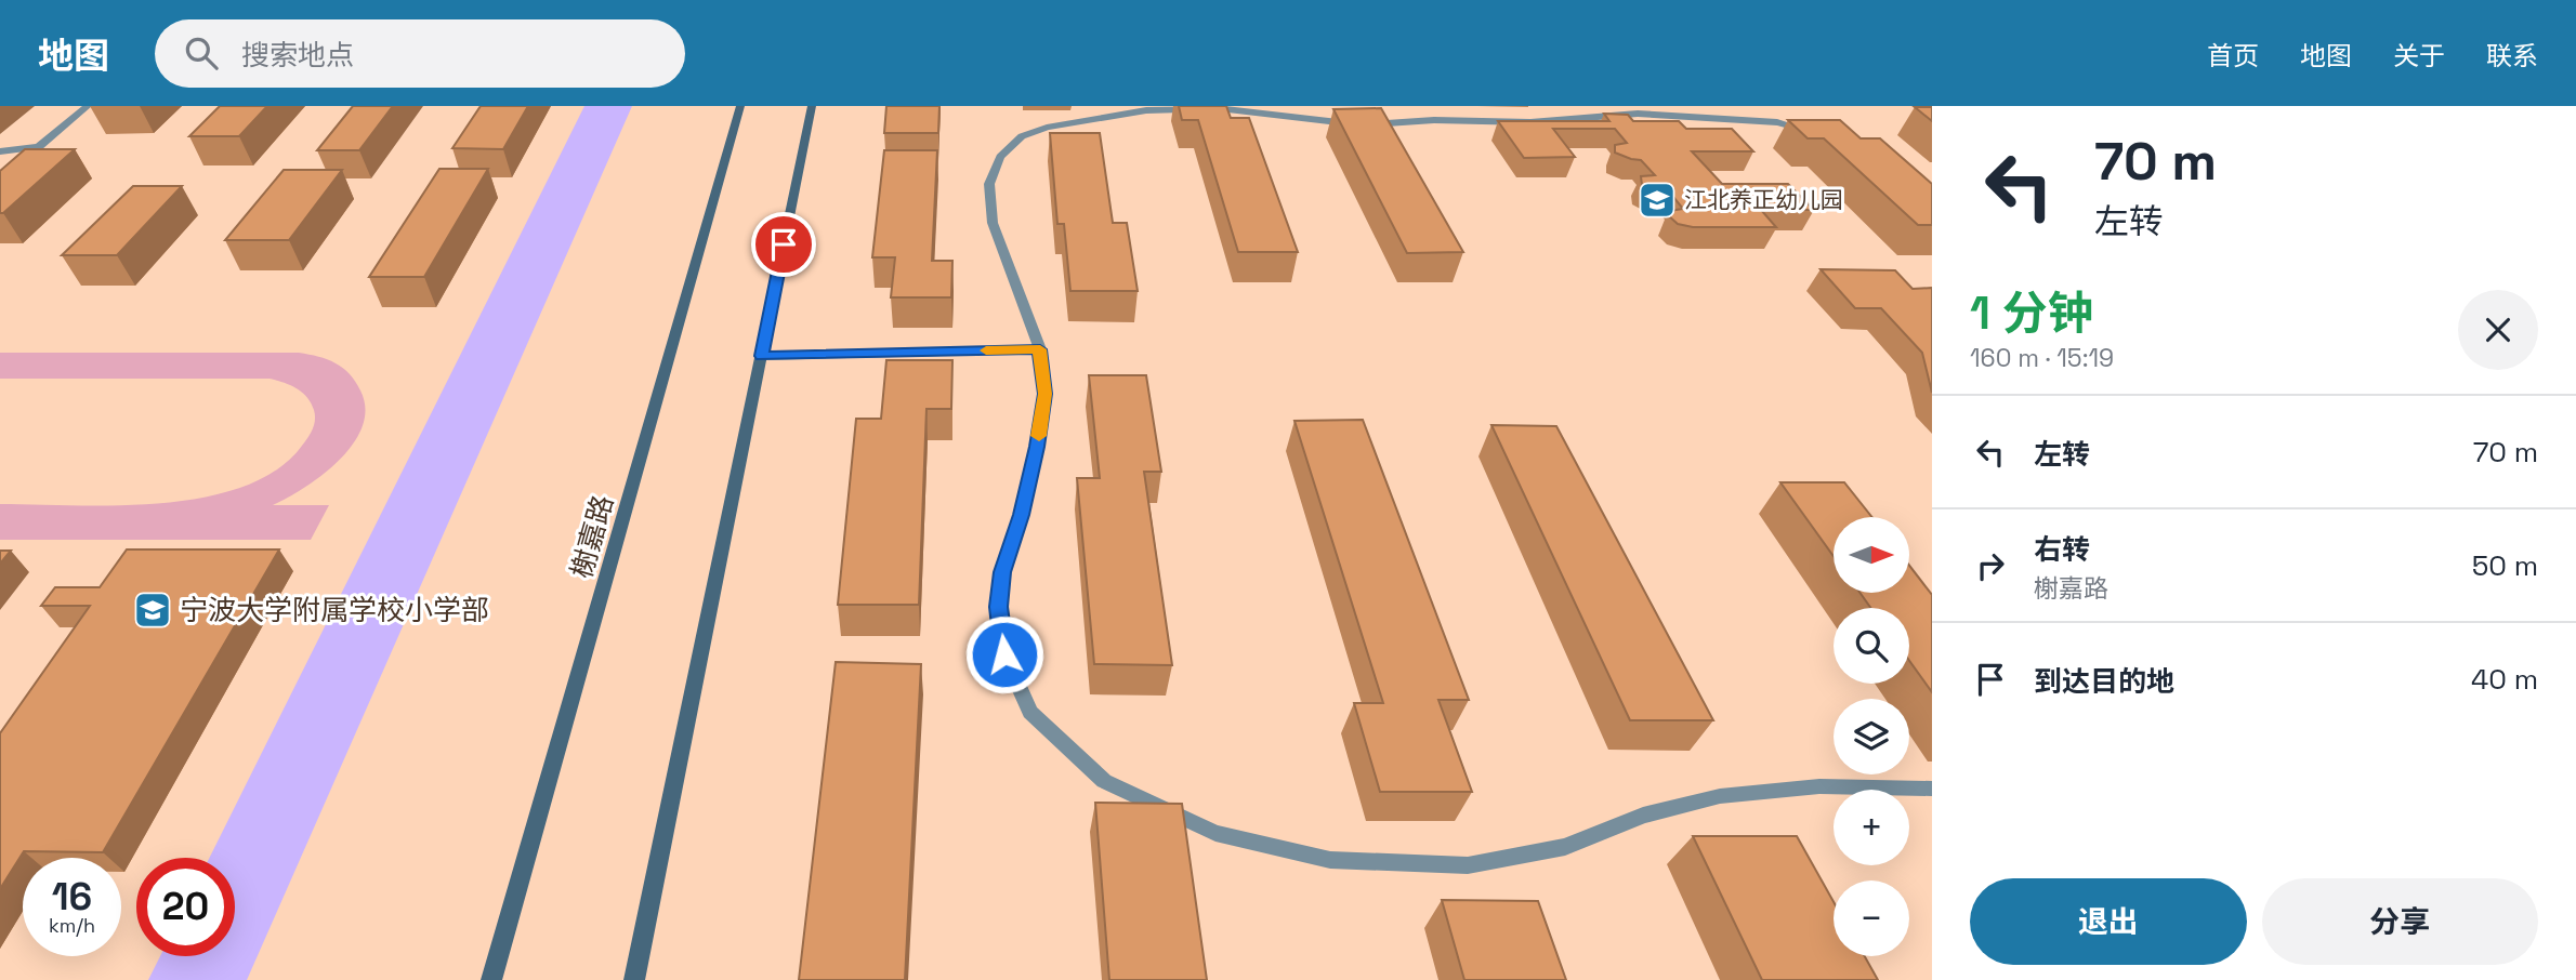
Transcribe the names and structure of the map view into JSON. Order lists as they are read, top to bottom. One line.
{"streets":{"main road":["榭嘉路"]},"places":{"school or university":["江北养正幼儿园","宁波大学附属学校小学部"]},"north":"right","page":{"header":"地图","search":"搜索地点","nav":["首页","地图","关于","联系"],"turn":["70 m","左转"],"heading":["1 分钟","160 m · 15:19"],"list":[{"name":"左转","value":"70 m"},{"name":"右转","note":"榭嘉路","value":"50 m"},{"name":"到达目的地","value":"40 m"}],"map_buttons":["+","−"],"speed":"16 km/h","limit":"20","buttons":["退出","分享"]}}
